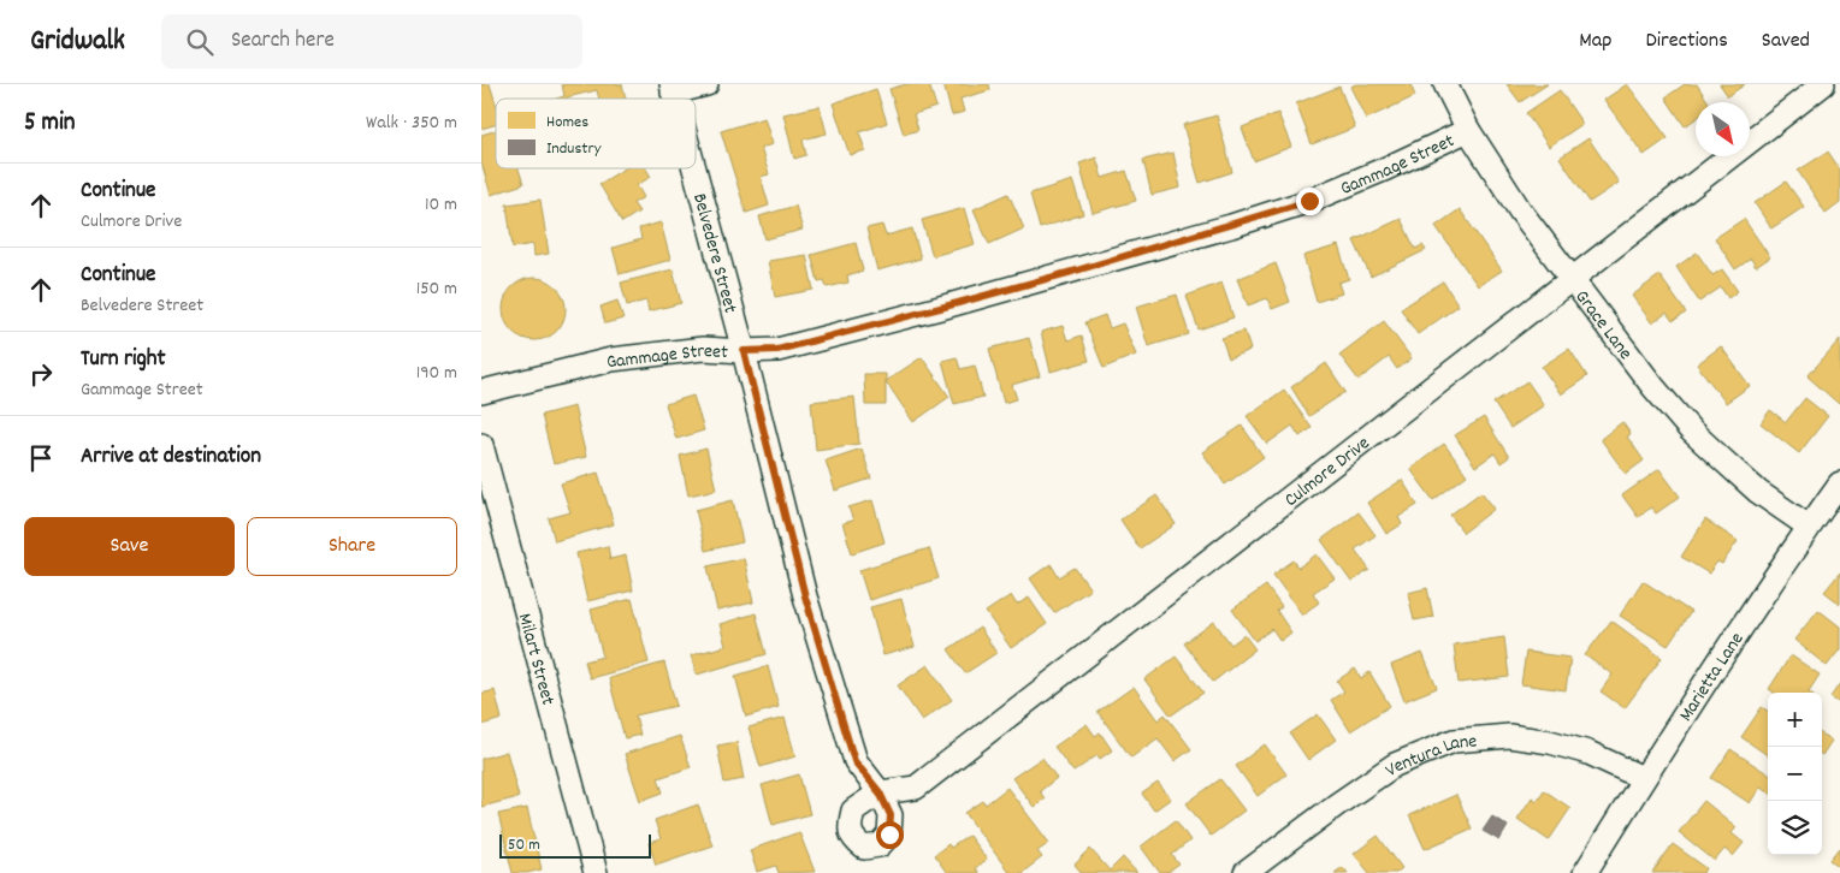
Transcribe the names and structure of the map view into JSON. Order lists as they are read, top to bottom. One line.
{"streets":{"street":["Gammage Street","Belvedere Street","Grace Lane","Culmore Drive","Milart Street","Marietta Lane","Ventura Lane"]},"crossings":[["Gammage Street","Belvedere Street"],["Gammage Street","Grace Lane"],["Belvedere Street","Culmore Drive"],["Grace Lane","Culmore Drive"],["Grace Lane","Marietta Lane"],["Marietta Lane","Ventura Lane"]],"legend":["Homes","Industry"],"scale_bar":"50 m","north":"bottom right","page":{"header":"Gridwalk","search":"Search here","nav":["Map","Directions","Saved"],"heading":["5 min","Walk · 350 m"],"list":[["Continue","Culmore Drive","10 m"],["Continue","Belvedere Street","150 m"],["Turn right","Gammage Street","190 m"],"Arrive at destination"],"buttons":["Save","Share"],"map_buttons":["+","−"],"scale":"50 m"}}
